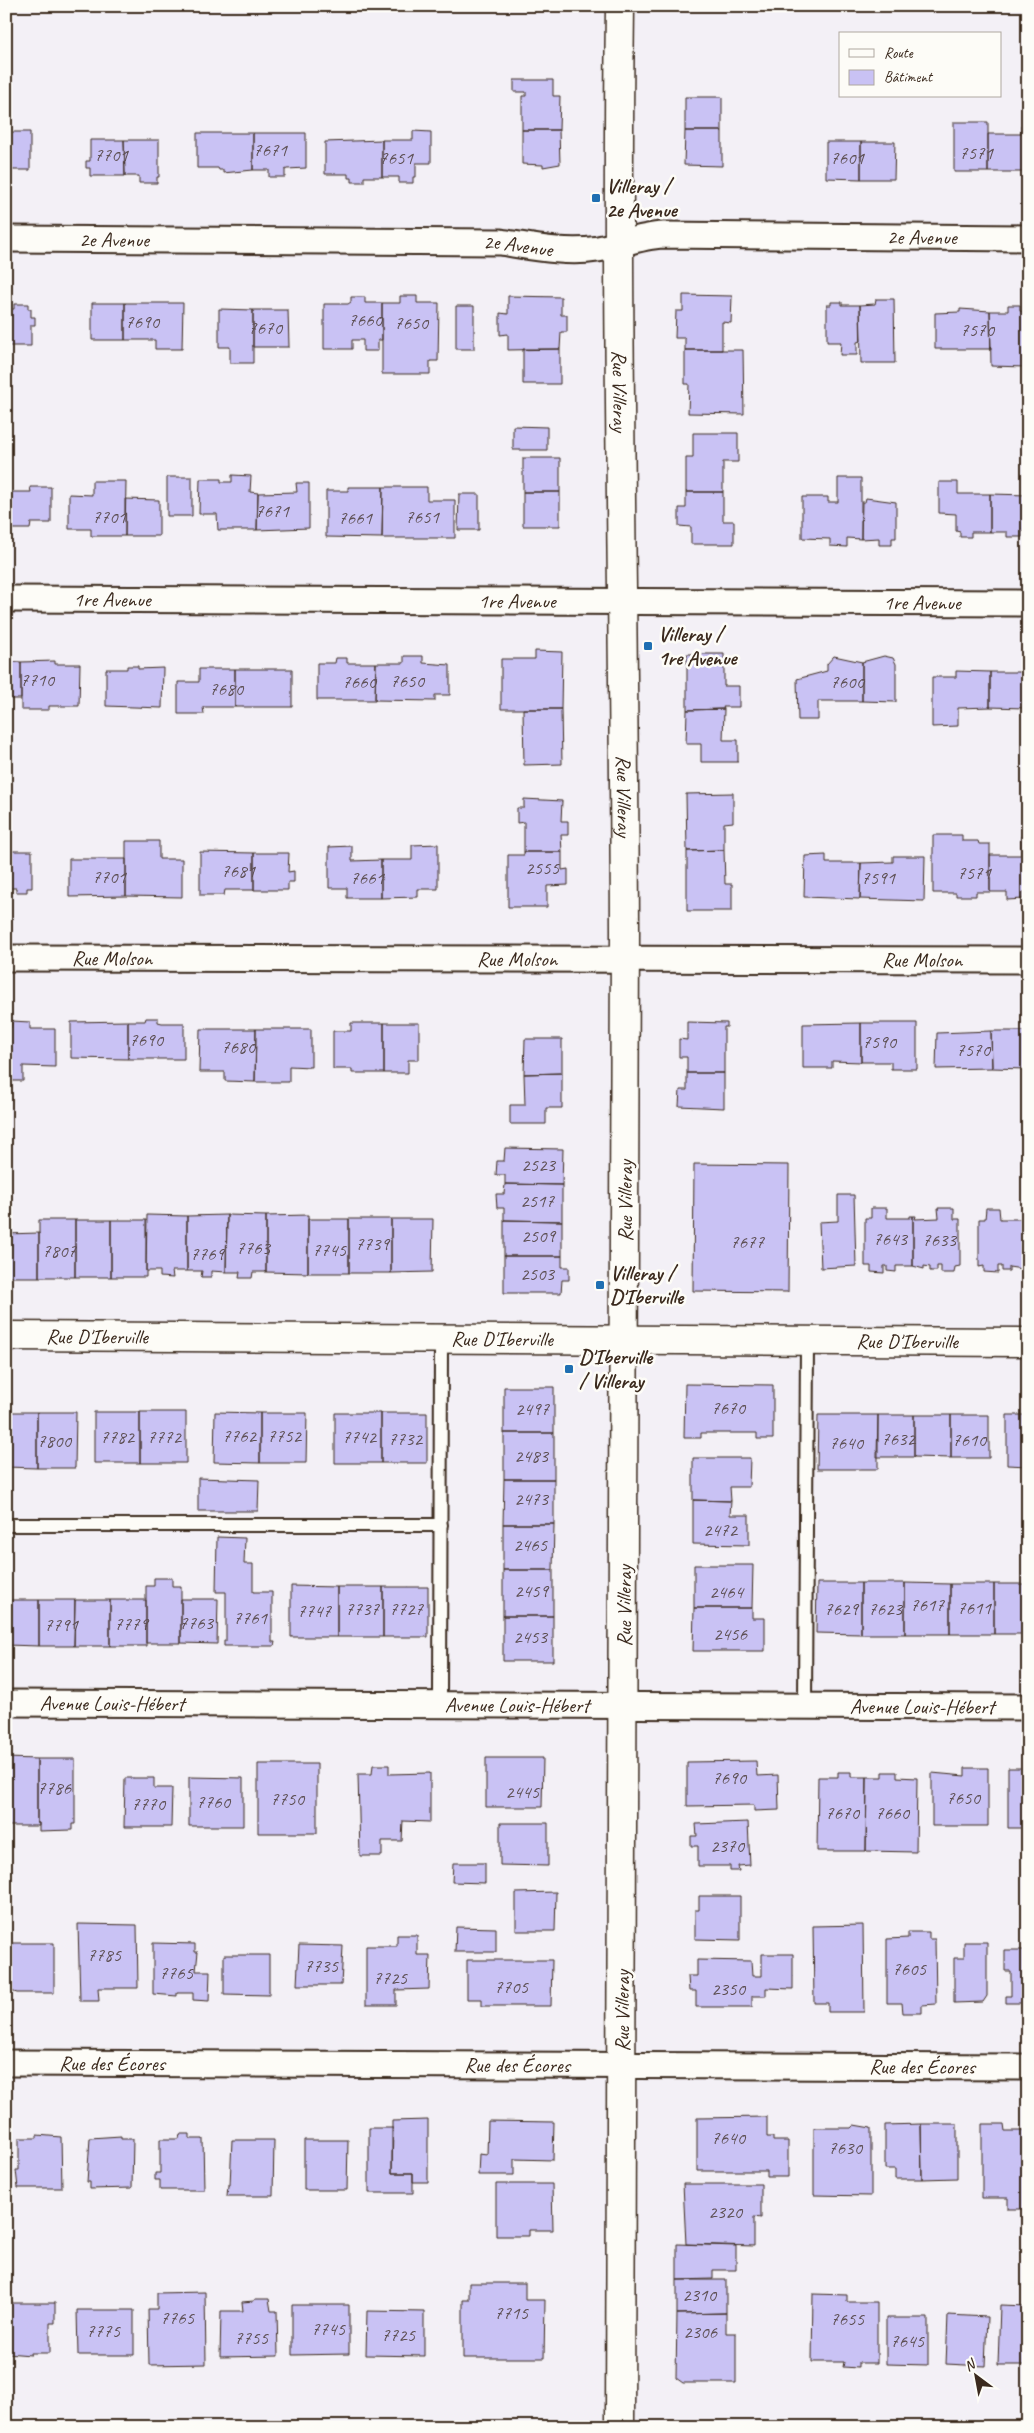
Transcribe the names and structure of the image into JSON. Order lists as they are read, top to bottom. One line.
{"streets":{"street":["2e Avenue","Rue Villeray","1re Avenue","Rue Molson","Rue D'Iberville","Avenue Louis-Hébert","Rue des Écores"]},"crossings":[["2e Avenue","Rue Villeray"],["Rue Villeray","1re Avenue"],["Rue Villeray","Rue Molson"],["Rue Villeray","Rue D'Iberville"],["Rue Villeray","Avenue Louis-Hébert"],["Rue Villeray","Rue des Écores"]],"places":{"transit":["Villeray / 2e Avenue","Villeray / 1re Avenue","Villeray / D'Iberville","D'Iberville / Villeray"]},"house_numbers":["7671","7571","7701","7651","7601","7660","7690","7650","7670","7570","7671","7701","7651","7661","7710","7650","7660","7600","7680","2555","7681","7571","7701","7661","7591","7690","7590","7680","7570","2523","2517","2509","7643","7633","7677","7739","7763","7745","7807","7769","2503","7670","2497","7762","7752","7782","7772","7742","7732","7632","7610","7800","7640","2483","2473","2472","2465","2459","2464","7617","7611","7737","7727","7629","7623","7747","7761","7763","7779","7791","2456","2453","7690","7786","2445","7650","7750","7760","7770","7670","7660","2370","7785","7735","7605","7765","7725","7705","2350","7640","7630","2320","2310","7715","7765","7655","7745","7775","2306","7725","7755","7645"],"legend":["Route","Bâtiment"],"north":"top left"}
